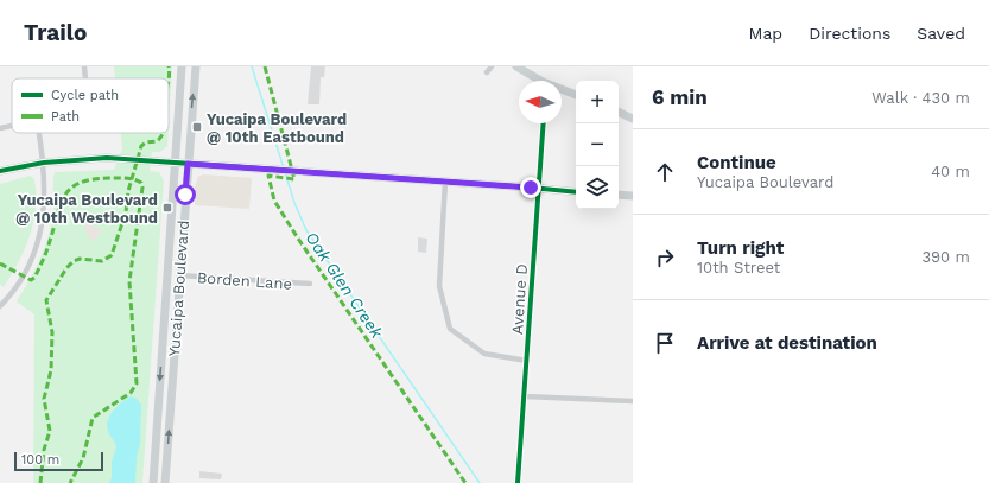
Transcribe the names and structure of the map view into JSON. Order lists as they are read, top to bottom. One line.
{"streets":{"main road":["Yucaipa Boulevard"],"street":["Borden Lane","Avenue D"]},"crossings":[["Borden Lane","Yucaipa Boulevard"]],"water":["Oak Glen Creek"],"places":{"transit":["Yucaipa Boulevard @ 10th Eastbound","Yucaipa Boulevard @ 10th Westbound"]},"legend":["Cycle path","Path"],"scale_bar":"100 m","north":"left","page":{"header":"Trailo","nav":["Map","Directions","Saved"],"heading":["6 min","Walk · 430 m"],"map_buttons":["+","−"],"list":[["Continue","Yucaipa Boulevard","40 m"],["Turn right","10th Street","390 m"],"Arrive at destination"],"scale":"100 m"}}
